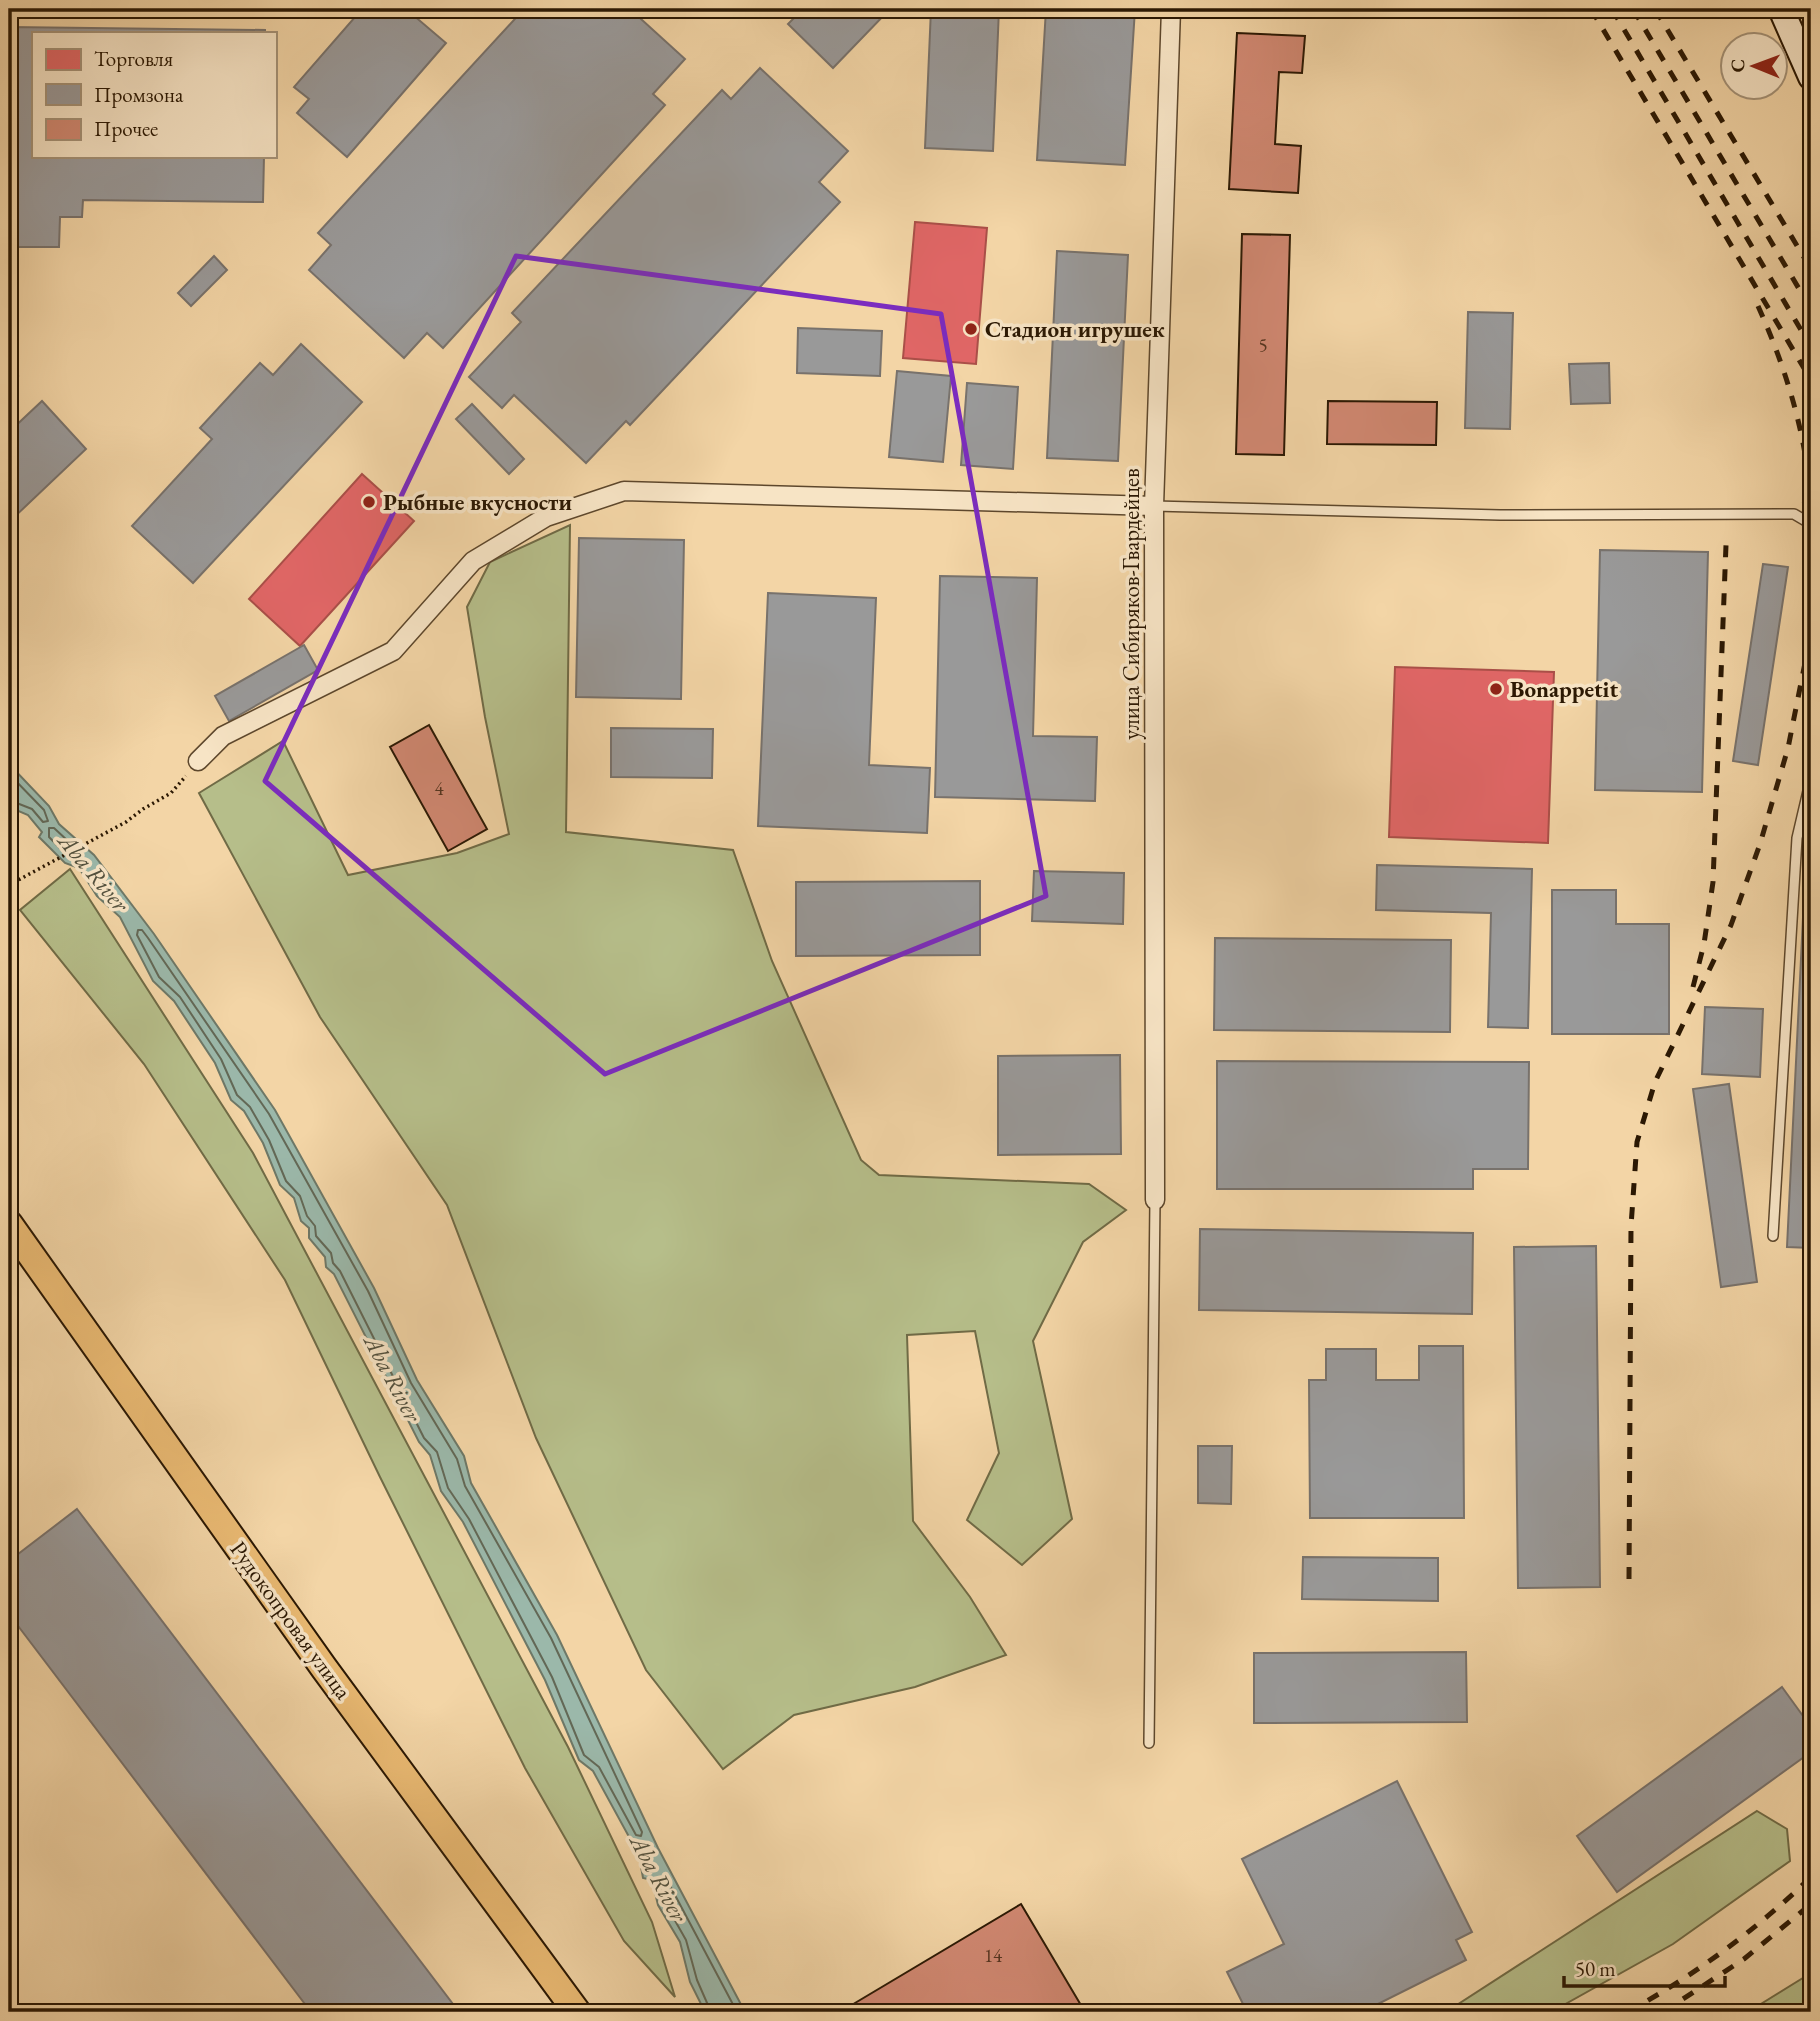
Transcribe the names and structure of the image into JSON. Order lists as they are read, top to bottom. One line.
{"streets":{"main road":["Рудокопровая улица"],"street":["улица Сибиряков-Гвардейцев"]},"water":["Aba River"],"places":["Стадион игрушек","Рыбные вкусности","Bonappetit"],"house_numbers":["5","4","14"],"legend":["Торговля","Промзона","Прочее"],"scale_bar":"50 m","north":"left"}
